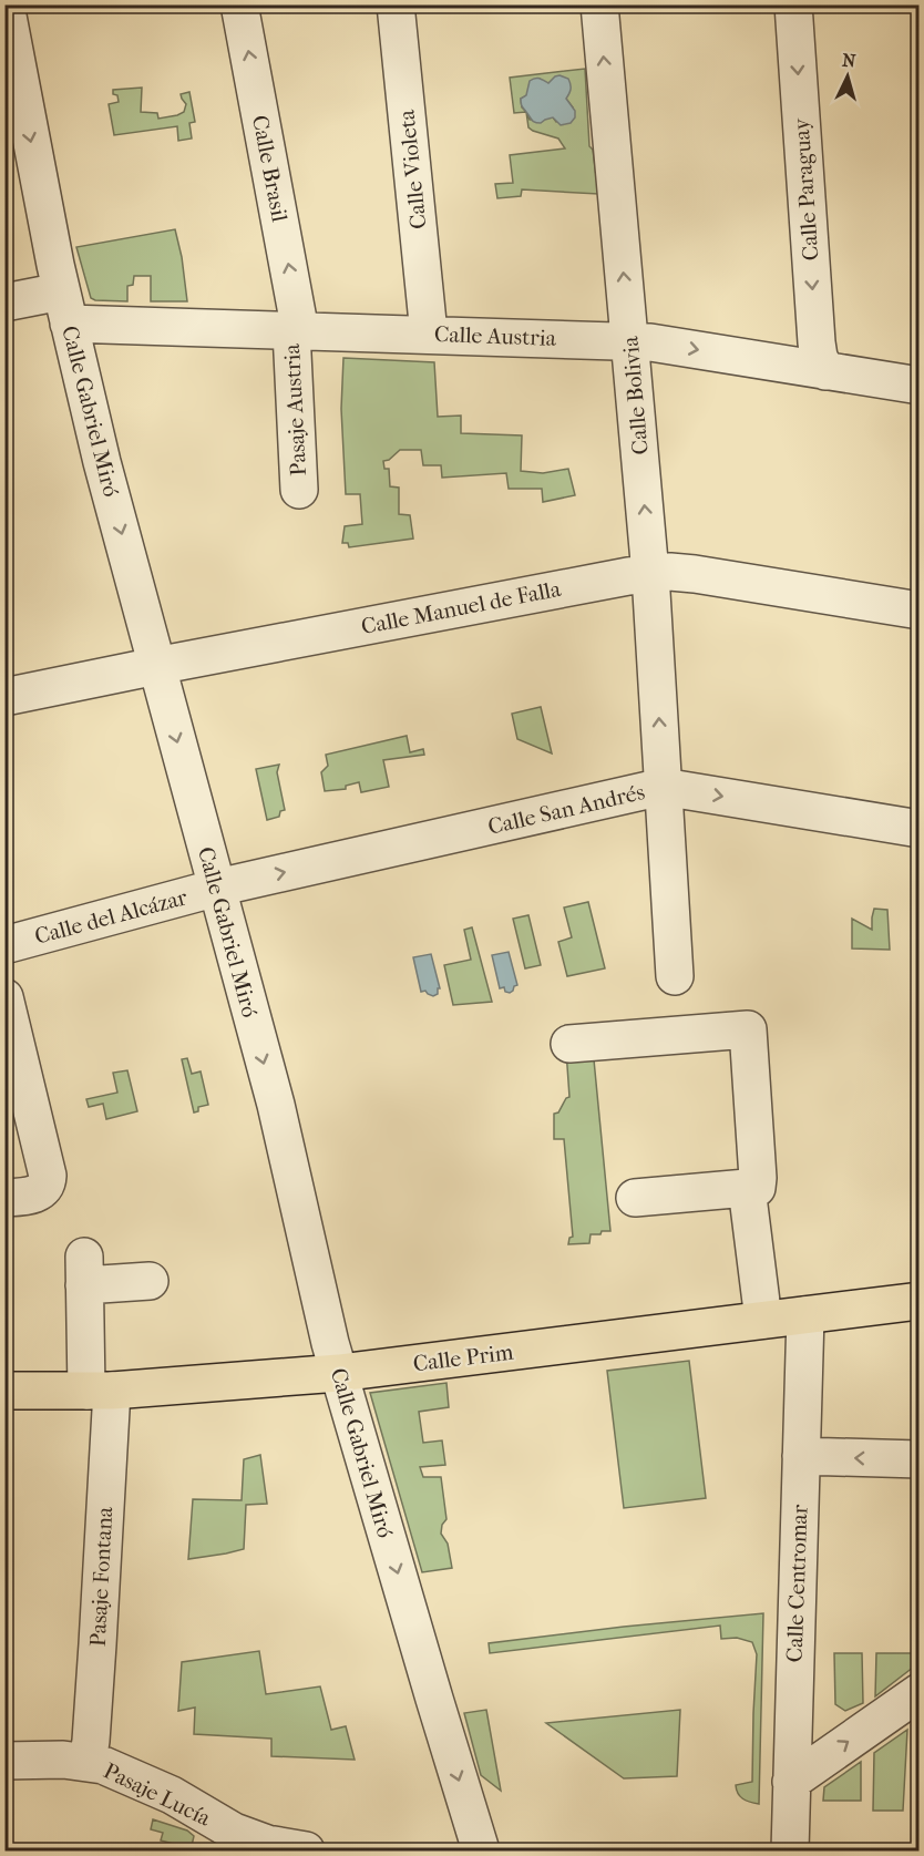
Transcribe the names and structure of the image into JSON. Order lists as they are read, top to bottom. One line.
{"streets":{"main road":["Calle Prim"],"street":["Calle Brasil","Calle Violeta","Calle Paraguay","Calle Austria","Calle Bolivia","Pasaje Austria","Calle Gabriel Miró","Calle Manuel de Falla","Calle San Andrés","Calle del Alcázar","Pasaje Fontana","Calle Centromar","Pasaje Lucía"]},"crossings":[["Calle Brasil","Calle Austria"],["Calle Brasil","Pasaje Austria"],["Calle Violeta","Calle Austria"],["Calle Paraguay","Calle Austria"],["Calle Austria","Calle Bolivia"],["Calle Austria","Pasaje Austria"],["Calle Austria","Calle Gabriel Miró"],["Calle Bolivia","Calle Manuel de Falla"],["Calle Bolivia","Calle San Andrés"],["Calle Gabriel Miró","Calle Manuel de Falla"],["Calle Gabriel Miró","Calle San Andrés"],["Calle Gabriel Miró","Calle del Alcázar"],["Calle Gabriel Miró","Calle Prim"],["Calle San Andrés","Calle del Alcázar"],["Calle Prim","Pasaje Fontana"],["Calle Prim","Calle Centromar"],["Pasaje Fontana","Pasaje Lucía"]],"one_way":["Calle Brasil","Calle Paraguay","Calle Bolivia","Calle Gabriel Miró","Calle San Andrés"],"north":"top"}
